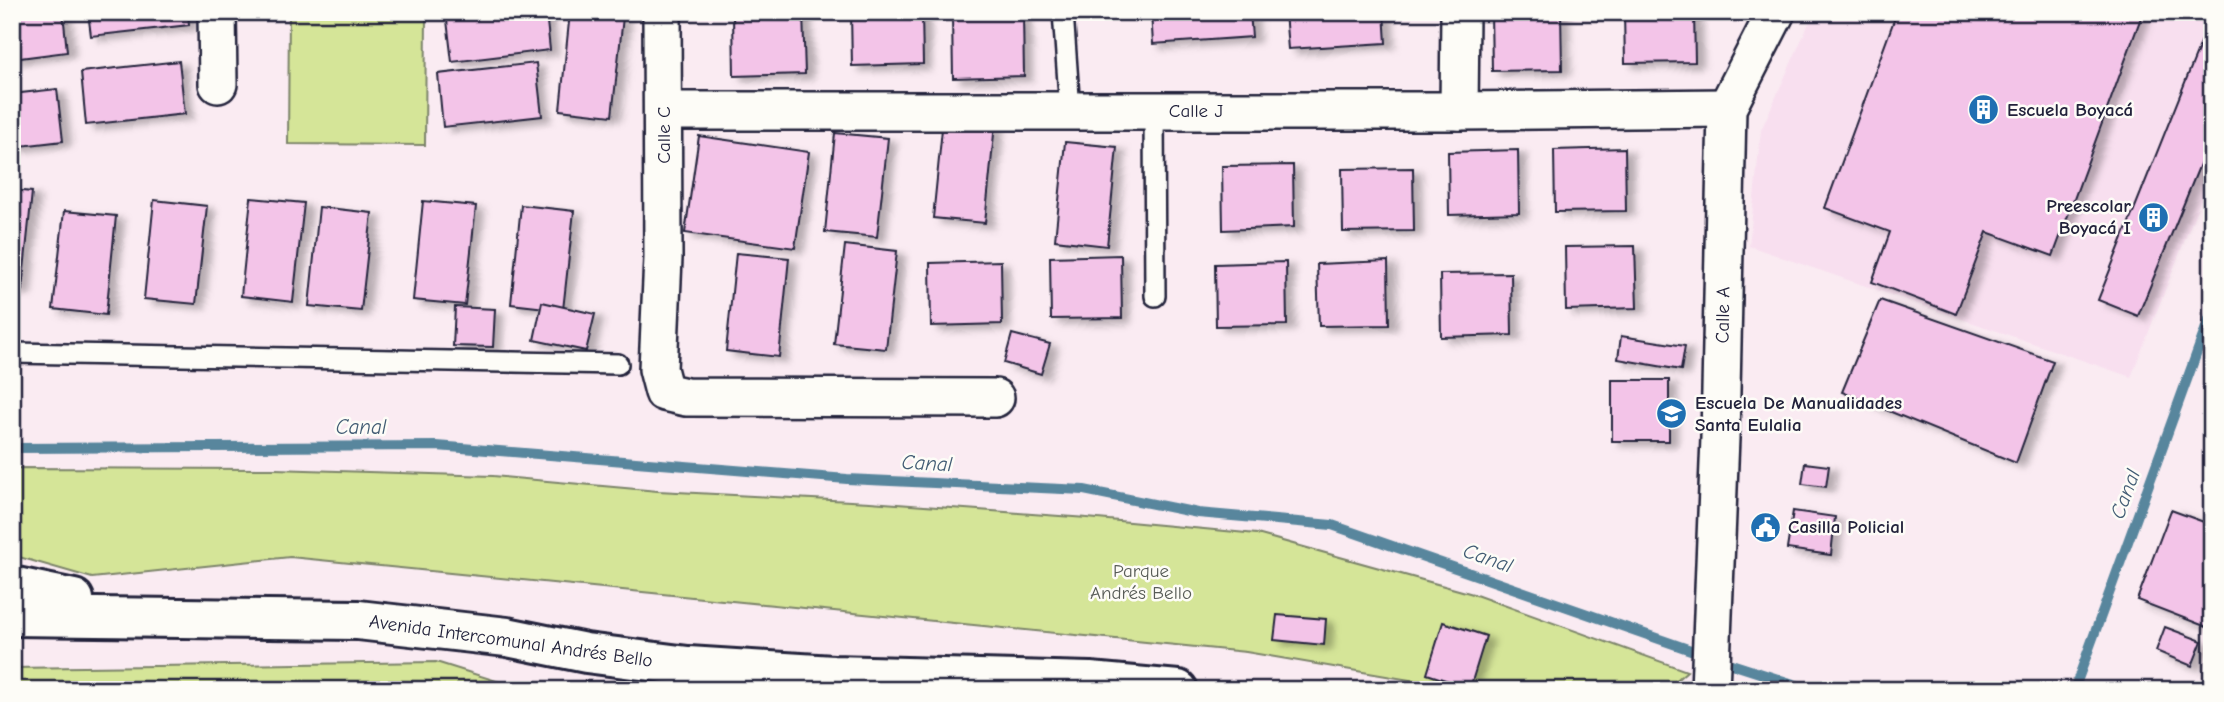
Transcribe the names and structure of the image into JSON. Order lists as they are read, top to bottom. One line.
{"streets":{"main road":["Avenida Intercomunal Andrés Bello"],"street":["Calle J","Calle C","Calle A"]},"crossings":[["Calle J","Calle C"],["Calle J","Calle A"]],"water":["Canal"],"parks":["Parque Andrés Bello"],"places":{"building":["Escuela Boyacá","Preescolar Boyacá I"],"school or university":["Escuela De Manualidades Santa Eulalia"],"public building":["Casilla Policial"]}}
